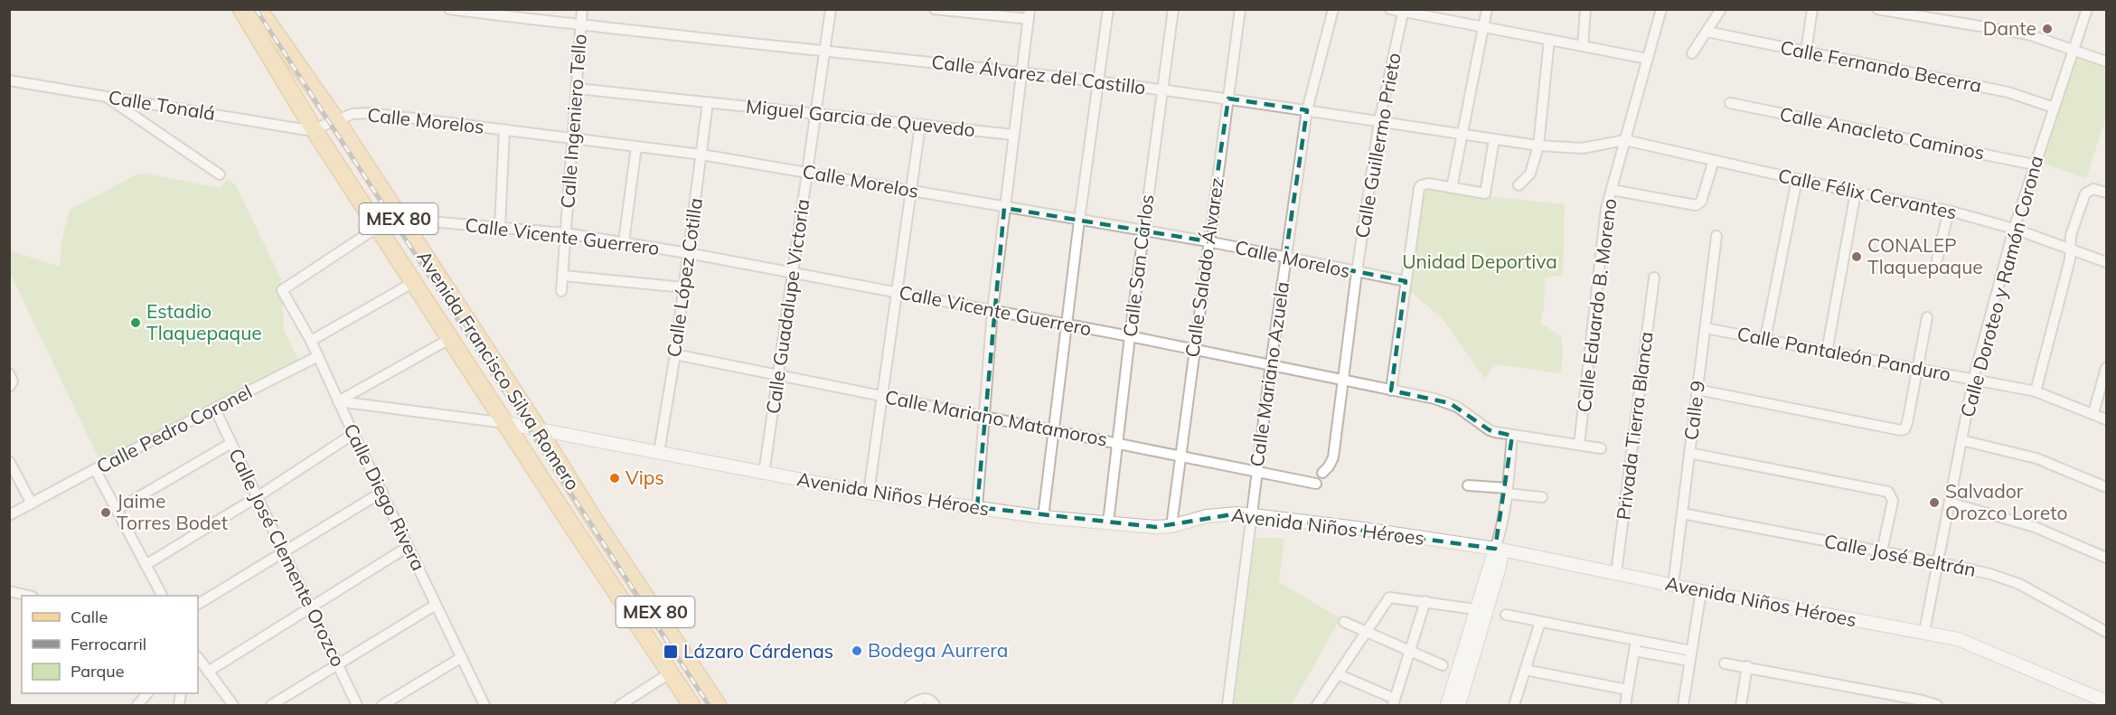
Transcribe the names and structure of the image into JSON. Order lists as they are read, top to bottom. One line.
{"streets":{"main road":["MEX 80","Avenida Francisco Silva Romero"],"street":["Calle Fernando Becerra","Calle Álvarez del Castillo","Calle Tonalá","Miguel Garcia de Quevedo","Calle Morelos","Calle Ingeniero Tello","Calle Anacleto Caminos","Calle Guillermo Prieto","Calle Félix Cervantes","Calle Vicente Guerrero","Calle San Carlos","Calle Salado Álvarez","Calle López Cotilla","Calle Doroteo y Ramón Corona","Calle Eduardo B. Moreno","Calle Guadalupe Victoria","Calle Pantaleón Panduro","Calle Mariano Azuela","Calle 9","Calle Mariano Matamoros","Privada Tierra Blanca","Calle Pedro Coronel","Avenida Niños Héroes","Calle Diego Rivera","Calle José Beltrán","Calle José Clemente Orozco"]},"crossings":[["Calle Fernando Becerra","Calle Doroteo y Ramón Corona"],["Calle Álvarez del Castillo","Calle Ingeniero Tello"],["Calle Álvarez del Castillo","Calle Guillermo Prieto"],["Calle Álvarez del Castillo","Calle Félix Cervantes"],["Calle Álvarez del Castillo","Calle San Carlos"],["Calle Álvarez del Castillo","Calle Salado Álvarez"],["Calle Álvarez del Castillo","Calle Eduardo B. Moreno"],["Calle Álvarez del Castillo","Calle Guadalupe Victoria"],["Calle Álvarez del Castillo","Calle Mariano Azuela"],["Calle Tonalá","Calle Morelos"],["Calle Tonalá","Avenida Francisco Silva Romero"],["Miguel Garcia de Quevedo","Calle Ingeniero Tello"],["Miguel Garcia de Quevedo","Calle López Cotilla"],["Miguel Garcia de Quevedo","Calle Guadalupe Victoria"],["Calle Morelos","Calle Ingeniero Tello"],["Calle Morelos","Calle Guillermo Prieto"],["Calle Morelos","Calle San Carlos"],["Calle Morelos","Calle Salado Álvarez"],["Calle Morelos","Calle López Cotilla"],["Calle Morelos","Calle Guadalupe Victoria"],["Calle Morelos","Avenida Francisco Silva Romero"],["Calle Morelos","Calle Mariano Azuela"],["Calle Ingeniero Tello","Calle Vicente Guerrero"],["Calle Anacleto Caminos","Calle Doroteo y Ramón Corona"],["Calle Guillermo Prieto","Calle Vicente Guerrero"],["Calle Félix Cervantes","Calle Doroteo y Ramón Corona"],["Calle Félix Cervantes","Calle Eduardo B. Moreno"],["Calle Vicente Guerrero","Calle San Carlos"],["Calle Vicente Guerrero","Calle Salado Álvarez"],["Calle Vicente Guerrero","Calle López Cotilla"],["Calle Vicente Guerrero","Calle Eduardo B. Moreno"],["Calle Vicente Guerrero","Calle Guadalupe Victoria"],["Calle Vicente Guerrero","Avenida Francisco Silva Romero"],["Calle Vicente Guerrero","Calle Mariano Azuela"],["Calle Vicente Guerrero","Calle Diego Rivera"],["Calle San Carlos","Calle Mariano Matamoros"],["Calle San Carlos","Avenida Niños Héroes"],["Calle Salado Álvarez","Calle Mariano Matamoros"],["Calle Salado Álvarez","Avenida Niños Héroes"],["Calle López Cotilla","Calle Mariano Matamoros"],["Calle López Cotilla","Avenida Niños Héroes"],["Calle Doroteo y Ramón Corona","Calle Pantaleón Panduro"],["Calle Doroteo y Ramón Corona","Avenida Niños Héroes"],["Calle Doroteo y Ramón Corona","Calle José Beltrán"],["Calle Guadalupe Victoria","Calle Mariano Matamoros"],["Calle Guadalupe Victoria","Avenida Niños Héroes"],["Calle Pantaleón Panduro","Calle 9"],["Avenida Francisco Silva Romero","Avenida Niños Héroes"],["Calle Mariano Azuela","Calle Mariano Matamoros"],["Calle Mariano Azuela","Avenida Niños Héroes"],["Calle 9","Avenida Niños Héroes"],["Calle 9","Calle José Beltrán"],["Privada Tierra Blanca","Avenida Niños Héroes"],["Calle Pedro Coronel","Calle Diego Rivera"],["Calle Pedro Coronel","Calle José Clemente Orozco"]],"parks":["Unidad Deportiva"],"places":{"other":["Dante","CONALEP Tlaquepaque","Estadio Tlaquepaque","Vips","Salvador Orozco Loreto","Jaime Torres Bodet","Bodega Aurrera"],"transit":["Lázaro Cárdenas"]},"legend":["Calle","Ferrocarril","Parque"]}
